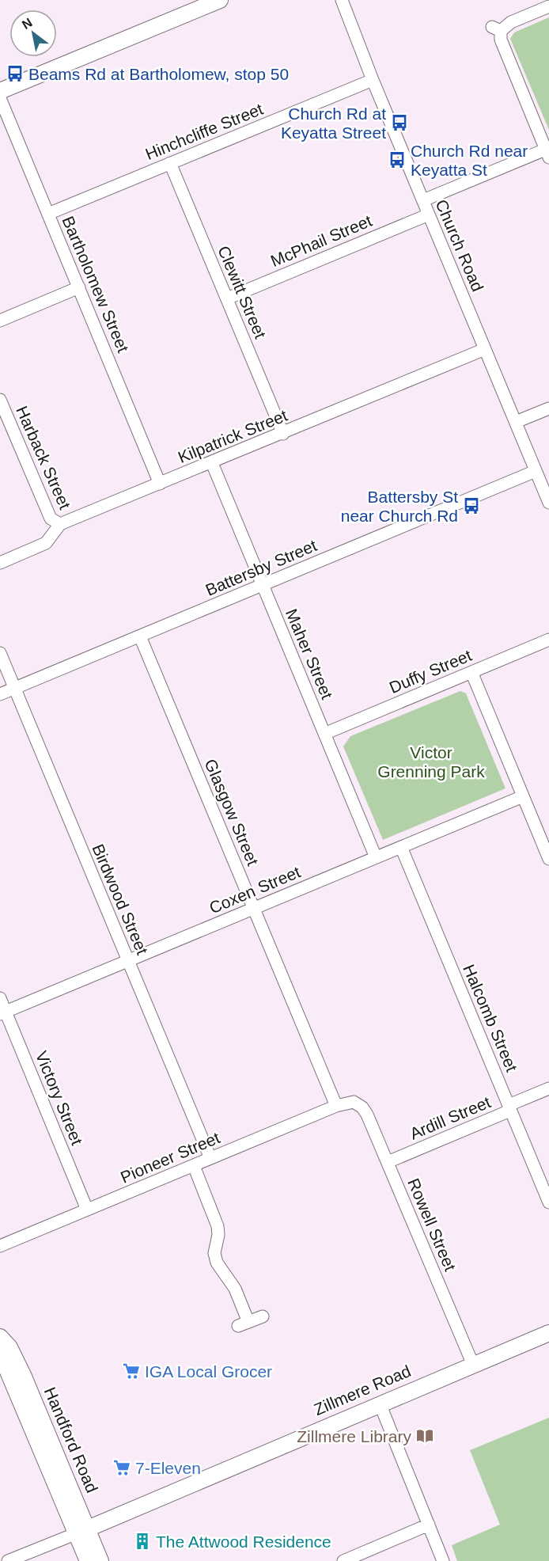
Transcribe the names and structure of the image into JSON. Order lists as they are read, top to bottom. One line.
{"streets":{"main road":["Zillmere Road","Handford Road"],"street":["Hinchcliffe Street","McPhail Street","Church Road","Bartholomew Street","Clewitt Street","Kilpatrick Street","Harback Street","Battersby Street","Maher Street","Duffy Street","Glasgow Street","Coxen Street","Birdwood Street","Halcomb Street","Victory Street","Ardill Street","Pioneer Street","Rowell Street"]},"crossings":[["Hinchcliffe Street","Church Road"],["Hinchcliffe Street","Bartholomew Street"],["Hinchcliffe Street","Clewitt Street"],["McPhail Street","Church Road"],["McPhail Street","Clewitt Street"],["Church Road","Kilpatrick Street"],["Church Road","Battersby Street"],["Bartholomew Street","Kilpatrick Street"],["Clewitt Street","Kilpatrick Street"],["Kilpatrick Street","Harback Street"],["Kilpatrick Street","Maher Street"],["Battersby Street","Maher Street"],["Battersby Street","Glasgow Street"],["Battersby Street","Birdwood Street"],["Maher Street","Duffy Street"],["Maher Street","Coxen Street"],["Glasgow Street","Coxen Street"],["Glasgow Street","Pioneer Street"],["Coxen Street","Birdwood Street"],["Coxen Street","Halcomb Street"],["Coxen Street","Victory Street"],["Birdwood Street","Pioneer Street"],["Halcomb Street","Ardill Street"],["Victory Street","Pioneer Street"],["Ardill Street","Rowell Street"],["Pioneer Street","Rowell Street"],["Rowell Street","Zillmere Road"],["Zillmere Road","Handford Road"]],"parks":["Victor Grenning Park"],"places":{"bus stop":["Beams Rd at Bartholomew, stop 50","Church Rd at Keyatta Street","Church Rd near Keyatta St","Battersby St near Church Rd"],"supermarket":["IGA Local Grocer","7-Eleven"],"library":["Zillmere Library"],"building":["The Attwood Residence"]},"north":"top left"}
